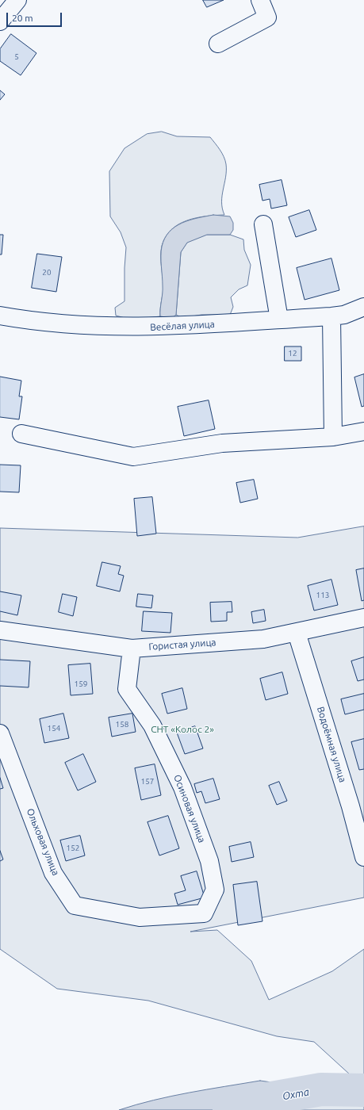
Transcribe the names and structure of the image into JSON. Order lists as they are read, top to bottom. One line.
{"streets":{"street":["Весёлая улица","Гористая улица","Водоёмная улица","Осиновая улица","Ольховая улица"]},"crossings":[["Гористая улица","Водоёмная улица"],["Гористая улица","Осиновая улица"],["Осиновая улица","Ольховая улица"]],"water":["Охта"],"parks":["СНТ «Колос 2»"],"house_numbers":["5","20","12","113","159","158","154","157","152"],"scale_bar":"20 m"}
